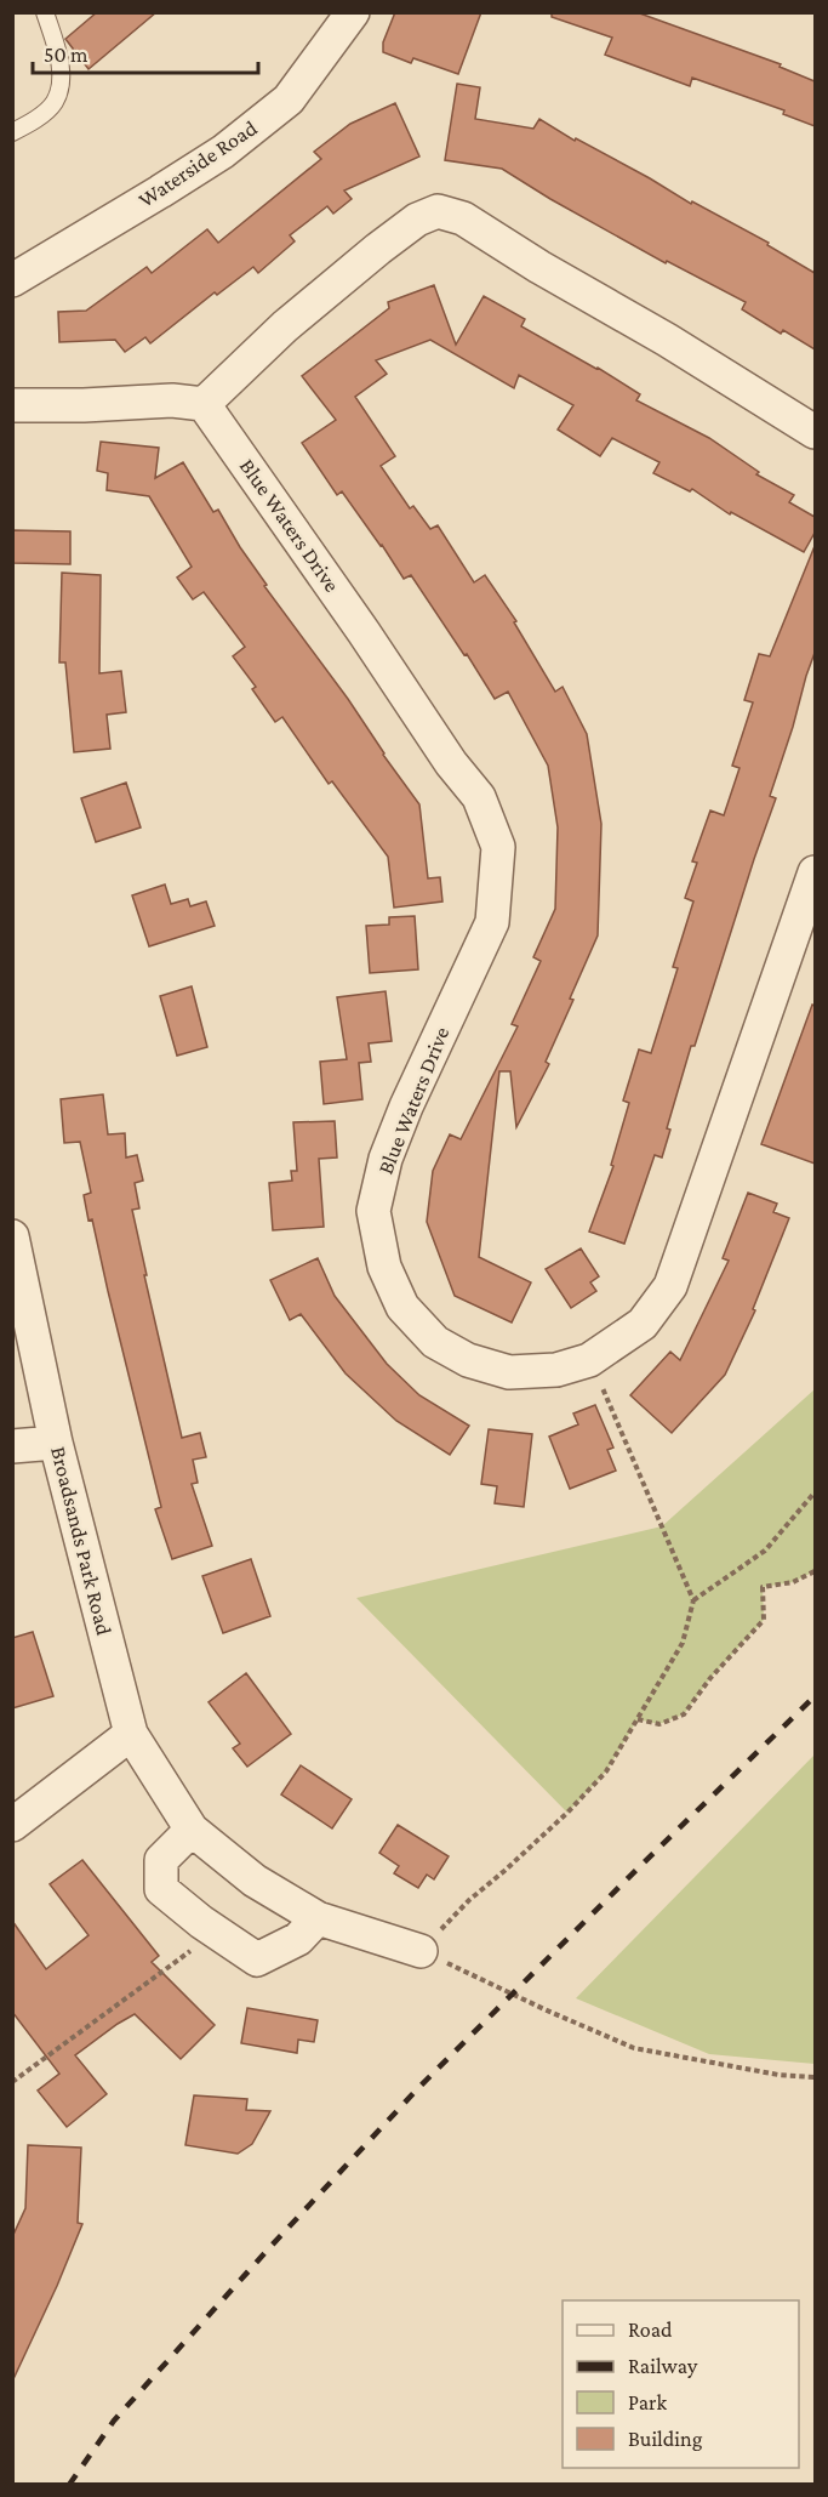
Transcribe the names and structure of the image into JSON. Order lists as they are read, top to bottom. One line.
{"streets":{"street":["Waterside Road","Blue Waters Drive","Broadsands Park Road"]},"legend":["Road","Railway","Park","Building"],"scale_bar":"50 m"}
